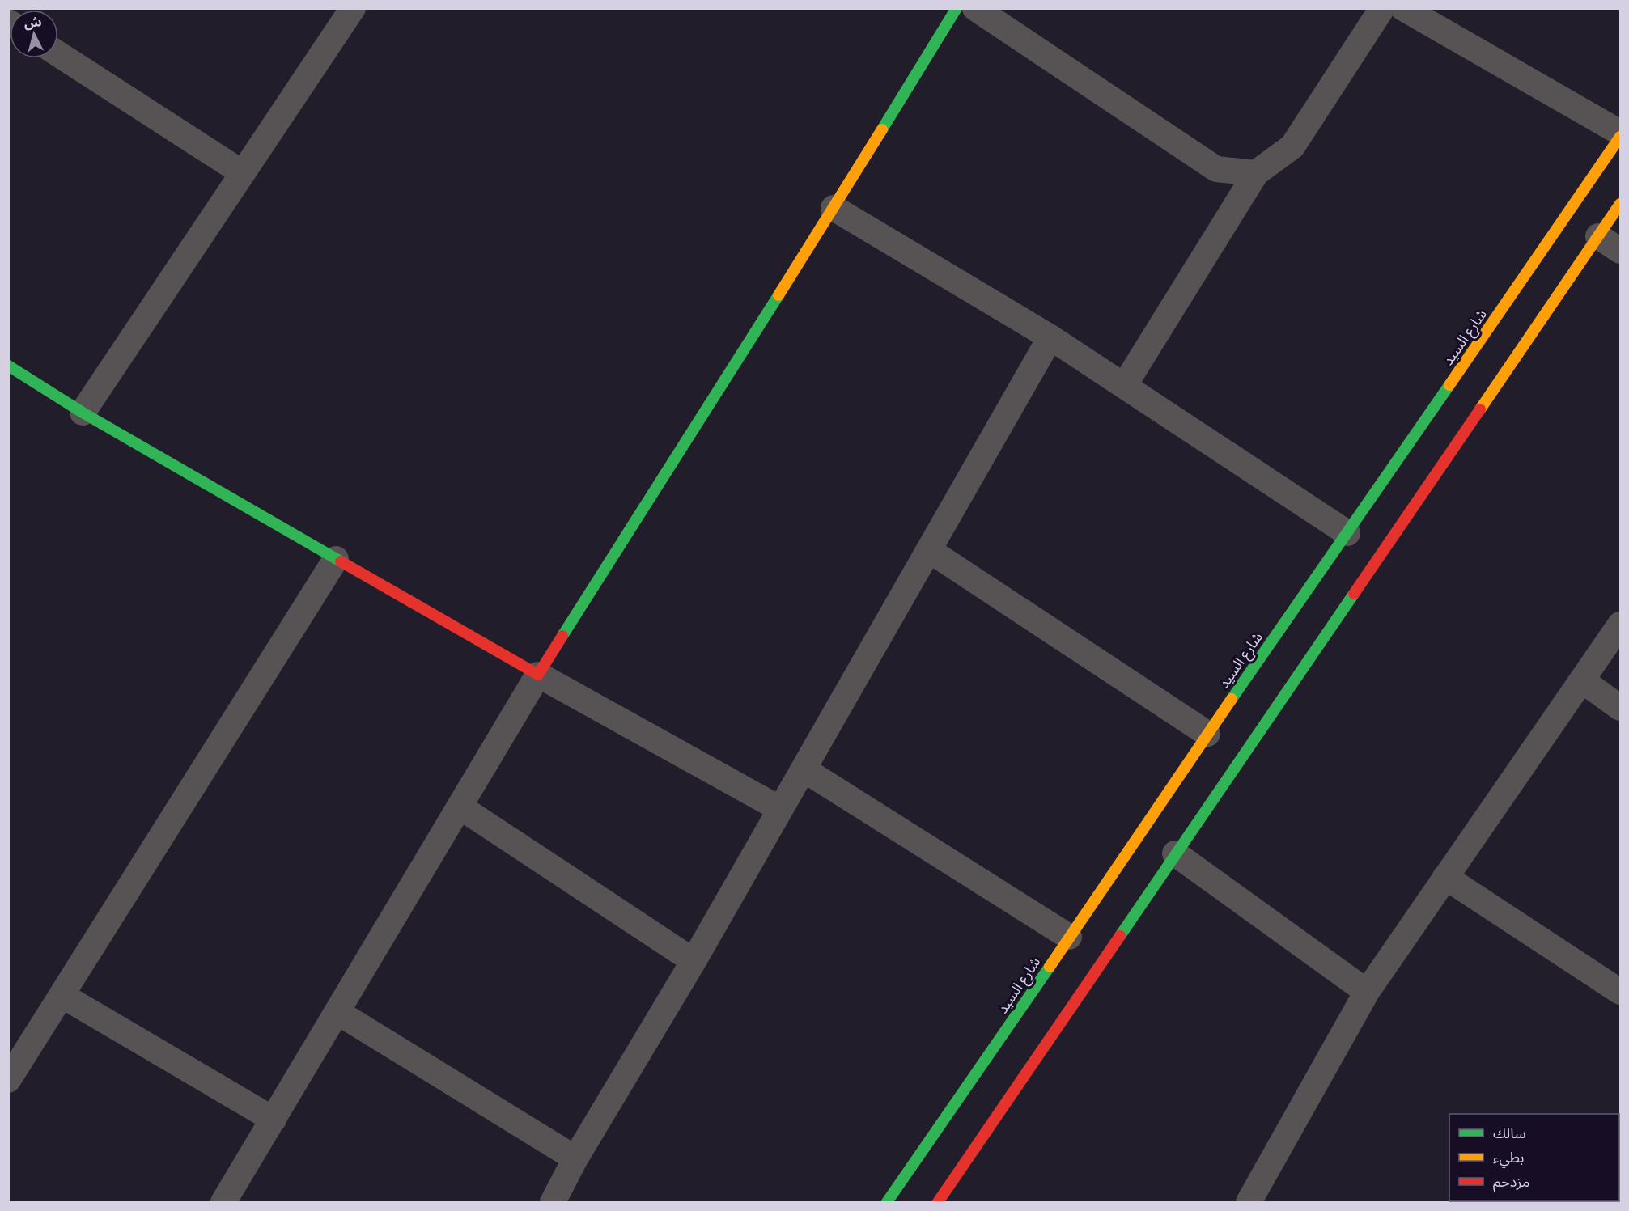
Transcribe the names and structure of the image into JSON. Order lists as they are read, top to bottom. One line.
{"streets":{"street":["شارع السيد"]},"legend":["سالك","بطيء","مزدحم"],"north":"top"}
